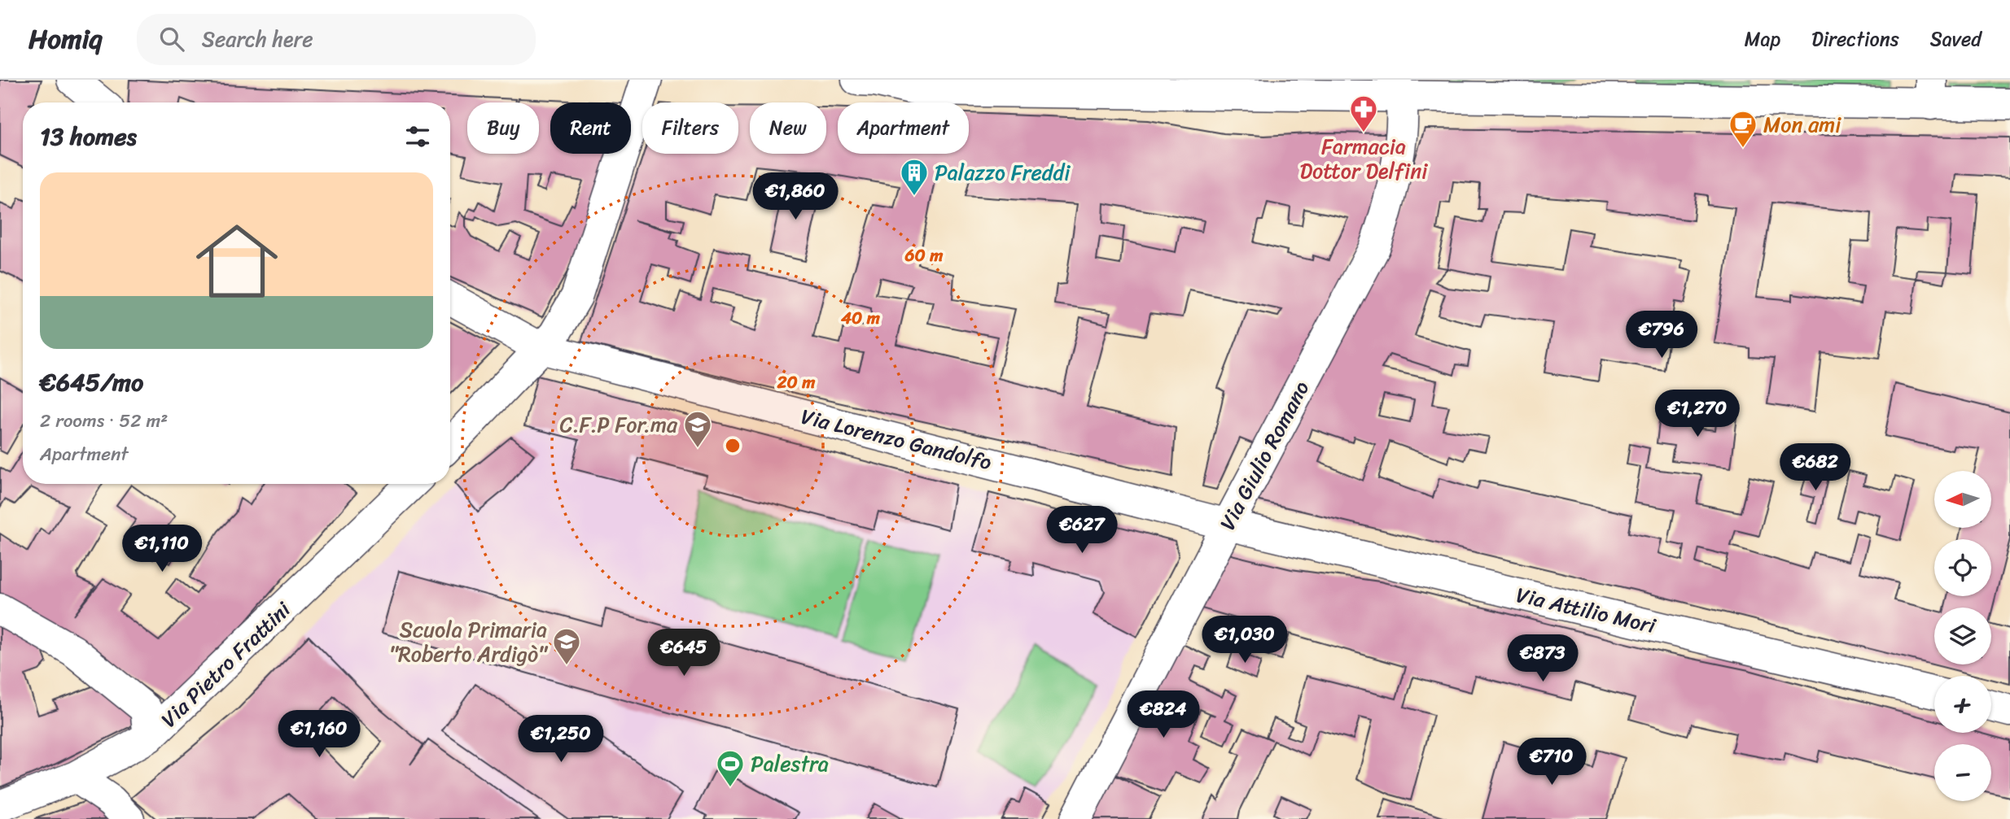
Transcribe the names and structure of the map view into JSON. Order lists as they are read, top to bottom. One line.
{"streets":{"street":["Via Lorenzo Gandolfo","Via Giulio Romano","Via Attilio Mori","Via Pietro Frattini"]},"crossings":[["Via Lorenzo Gandolfo","Via Giulio Romano"],["Via Lorenzo Gandolfo","Via Attilio Mori"],["Via Giulio Romano","Via Attilio Mori"]],"places":{"pharmacy":["Farmacia Dottor Delfini"],"cafe":["Mon ami"],"building":["Palazzo Freddi"],"school or university":["C.F.P For.ma","Scuola Primaria \"Roberto Ardigò\""],"sports":["Palestra"]},"north":"left","page":{"header":"Homiq","search":"Search here","nav":["Map","Directions","Saved"],"chip":["Buy","Rent","Filters","New","Apartment"],"heading":"13 homes","list":[{"name":"€645/mo","note":"2 rooms · 52 m² · Apartment"}],"price":["€1,860","€796","€1,270","€682","€627","€1,110","€1,030","€645","€873","€824","€1,160","€1,250","€710"],"map_buttons":["+","−"]},"rings":["60 m","40 m","20 m"]}
